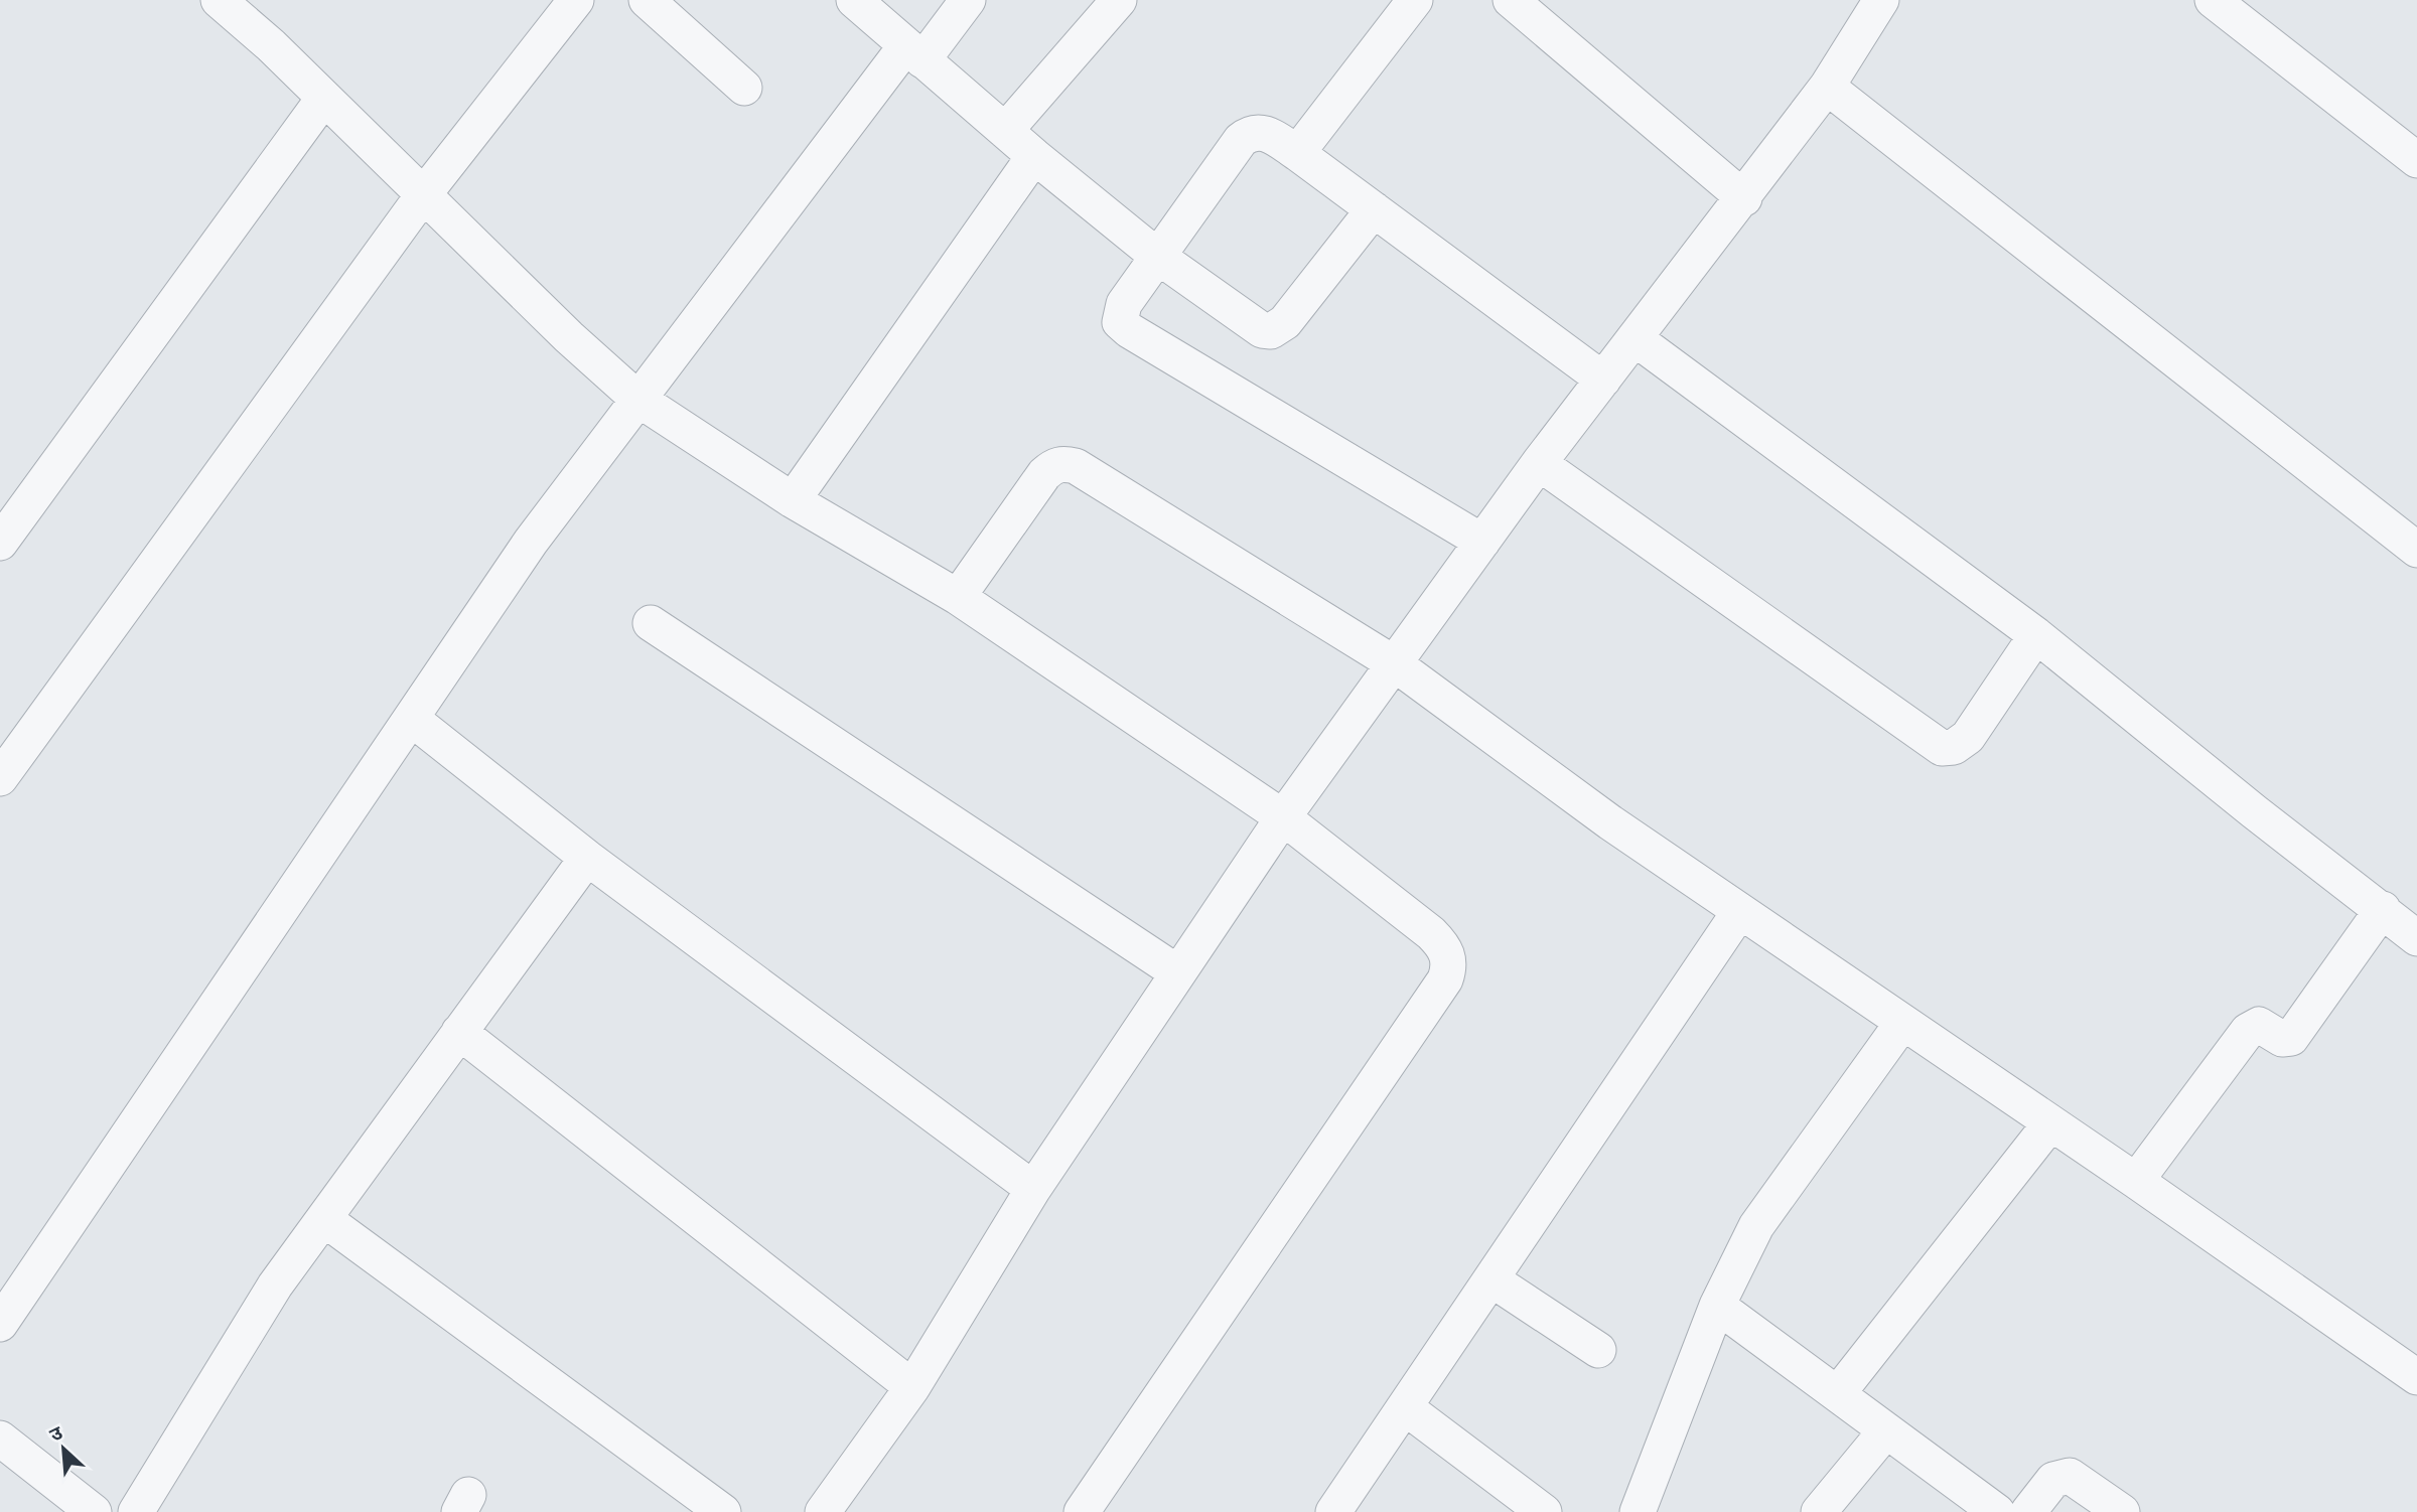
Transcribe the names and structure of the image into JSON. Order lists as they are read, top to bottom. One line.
{"north":"top left"}
